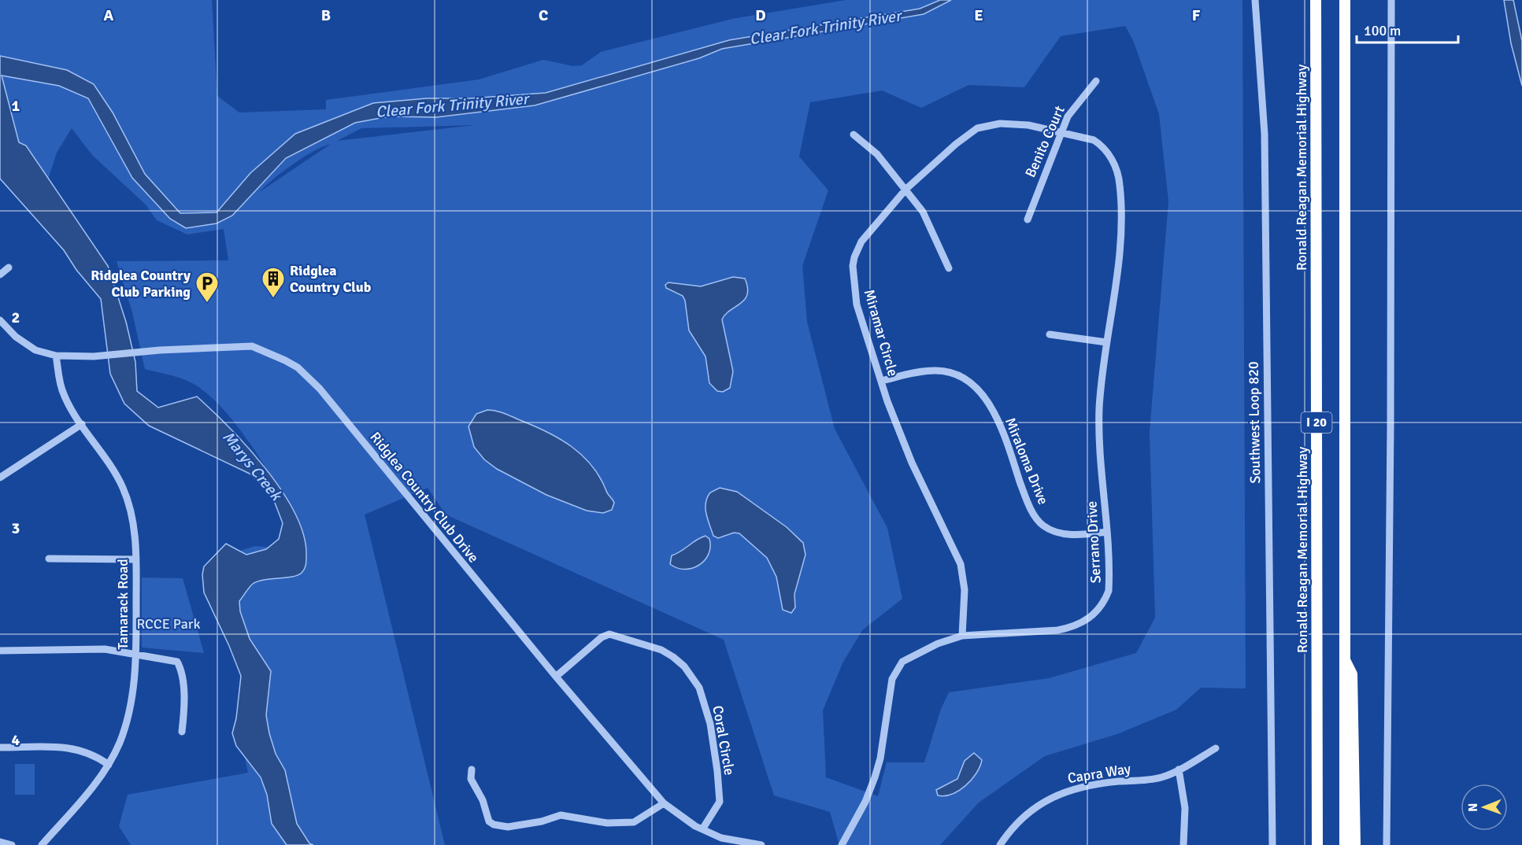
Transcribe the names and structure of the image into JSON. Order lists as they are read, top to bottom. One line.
{"streets":{"highway":["Ronald Reagan Memorial Highway","I 20"],"street":["Benito Court","Miramar Circle","Southwest Loop 820","Miraloma Drive","Ridglea Country Club Drive","Serrano Drive","Tamarack Road","Coral Circle","Capra Way"]},"crossings":[["Benito Court","Miramar Circle"],["Benito Court","Serrano Drive"],["Miramar Circle","Miraloma Drive"],["Miramar Circle","Serrano Drive"],["Miraloma Drive","Serrano Drive"],["Ridglea Country Club Drive","Tamarack Road"],["Ridglea Country Club Drive","Coral Circle"]],"water":["Clear Fork Trinity River","Marys Creek"],"parks":["RCCE Park"],"places":{"building":["Ridglea Country Club"],"parking":["Ridglea Country Club Parking"]},"scale_bar":"100 m","north":"left","grid":{"columns":["A","B","C","D","E","F"],"rows":["1","2","3","4"]}}
